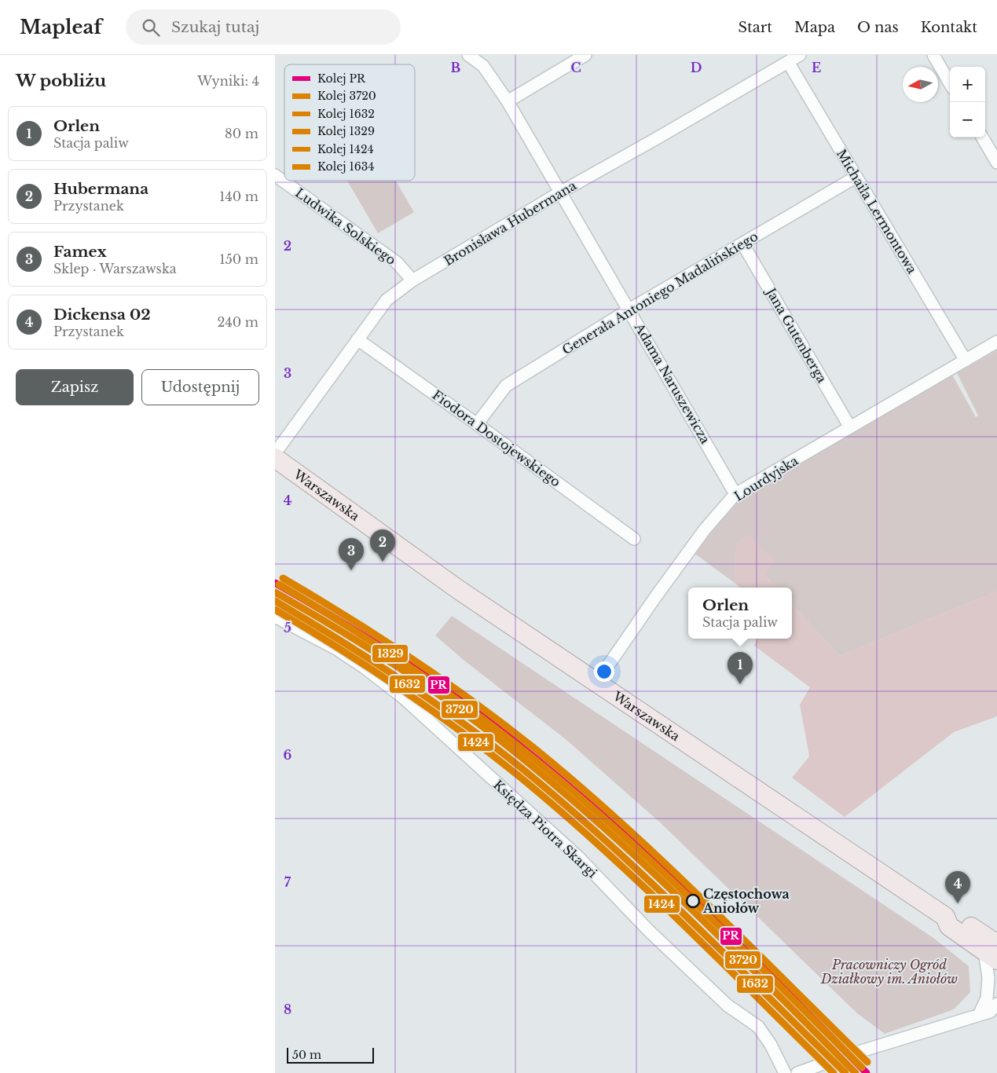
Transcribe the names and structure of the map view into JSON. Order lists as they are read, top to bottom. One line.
{"streets":{"main road":["Warszawska"],"street":["Michaiła Lermontowa","Bronisława Hubermana","Ludwika Solskiego","Generała Antoniego Madalińskiego","Jana Gutenberga","Adama Naruszewicza","Fiodora Dostojewskiego","Lourdyjska","Księdza Piotra Skargi"]},"crossings":[["Michaiła Lermontowa","Bronisława Hubermana"],["Michaiła Lermontowa","Generała Antoniego Madalińskiego"],["Michaiła Lermontowa","Lourdyjska"],["Bronisława Hubermana","Ludwika Solskiego"],["Bronisława Hubermana","Adama Naruszewicza"],["Bronisława Hubermana","Fiodora Dostojewskiego"],["Generała Antoniego Madalińskiego","Jana Gutenberga"],["Generała Antoniego Madalińskiego","Adama Naruszewicza"],["Generała Antoniego Madalińskiego","Fiodora Dostojewskiego"],["Jana Gutenberga","Lourdyjska"],["Adama Naruszewicza","Lourdyjska"],["Lourdyjska","Warszawska"]],"parks":["Pracowniczy Ogród Działkowy im. Aniołów"],"places":["Częstochowa Aniołów"],"lines":["rail line 1634","rail line PR","rail line 1329","rail line 3720","rail line 1632","rail line 1424"],"legend":["Kolej PR","Kolej 3720","Kolej 1632","Kolej 1329","Kolej 1424","Kolej 1634"],"scale_bar":"50 m","north":"left","page":{"header":"Mapleaf","search":"Szukaj tutaj","nav":["Start","Mapa","O nas","Kontakt"],"heading":["W pobliżu","Wyniki: 4"],"map_buttons":["+","−"],"list":[{"mark":"1","name":"Orlen","note":"Stacja paliw","value":"80 m"},{"mark":"2","name":"Hubermana","note":"Przystanek","value":"140 m"},{"mark":"3","name":"Famex","note":"Sklep · Warszawska","value":"150 m"},{"mark":"4","name":"Dickensa 02","note":"Przystanek","value":"240 m"}],"buttons":["Zapisz","Udostępnij"],"pins":["2","3","1","4"],"popup":["Orlen","Stacja paliw"],"scale":"50 m"},"grid":{"columns":["B","C","D","E"],"rows":["2","3","4","5","6","7","8"]}}
